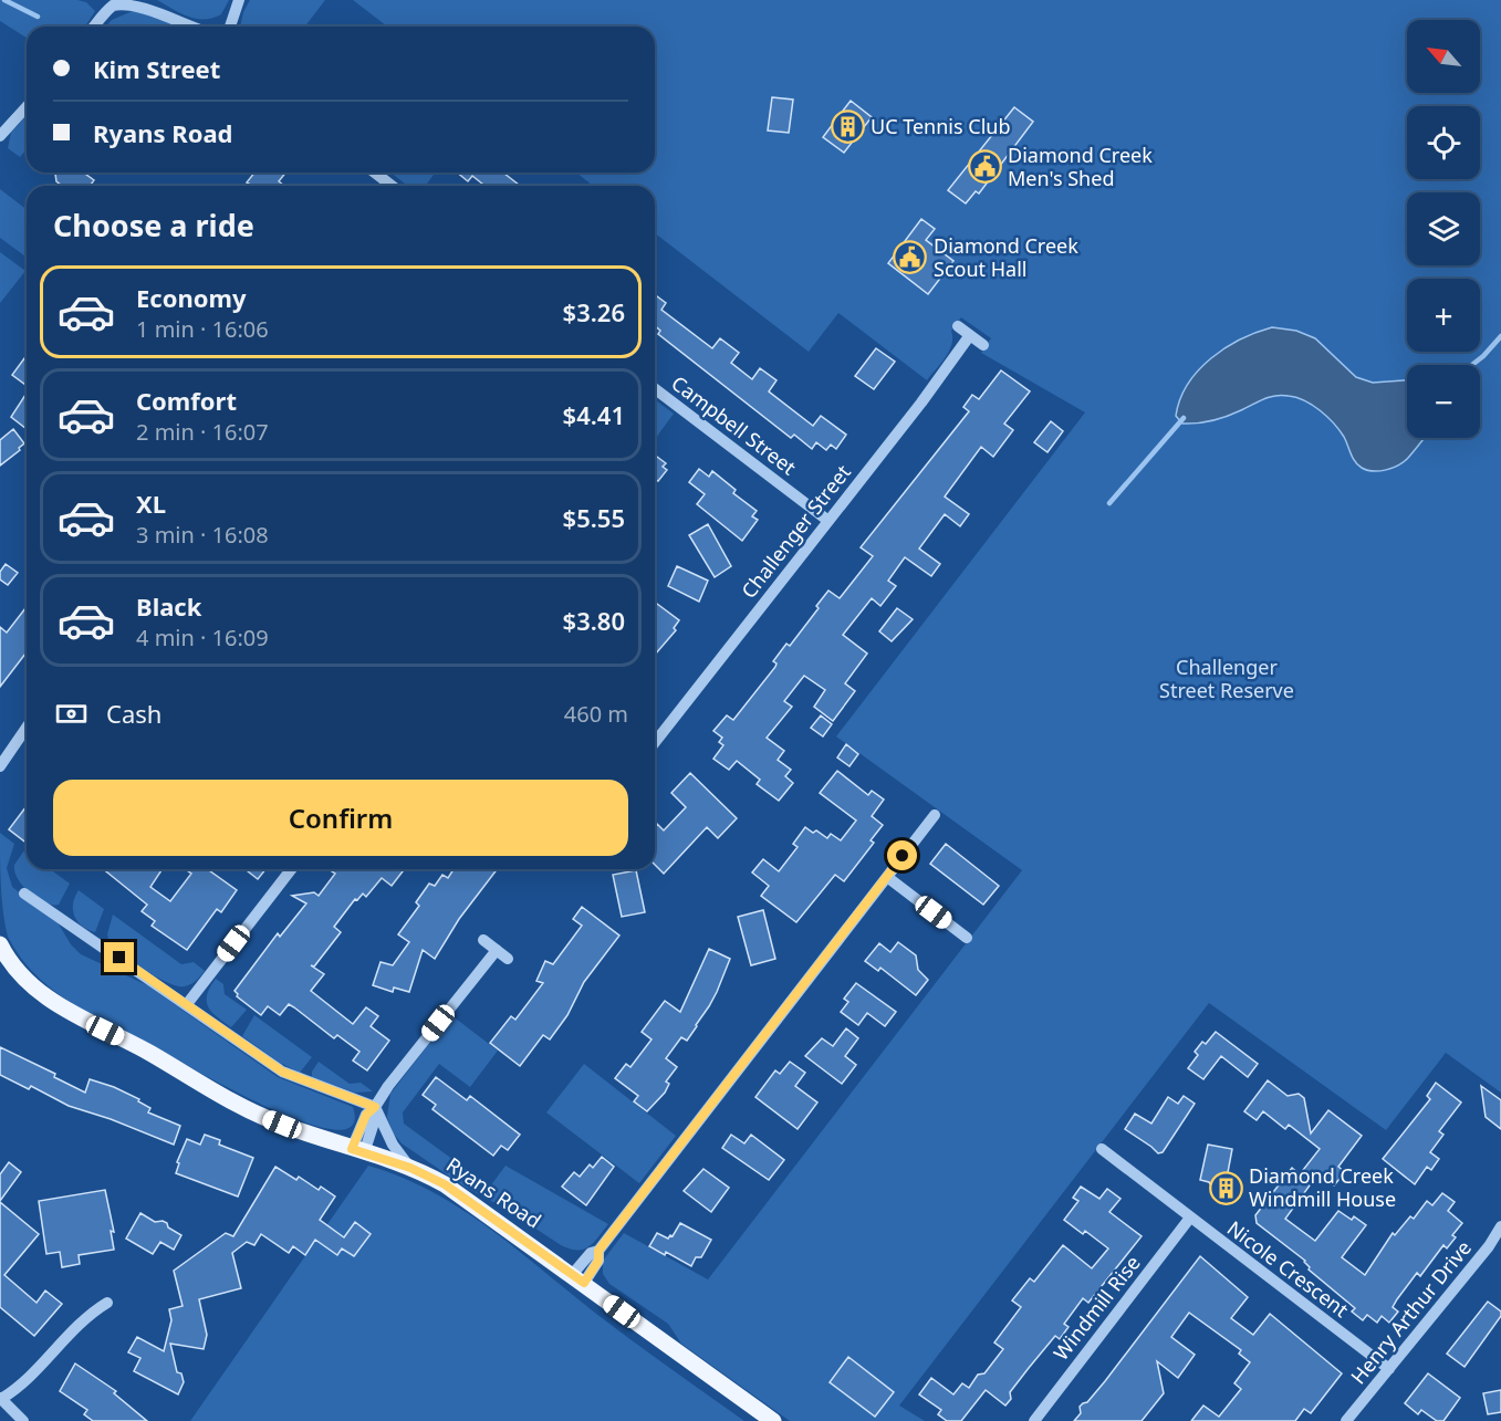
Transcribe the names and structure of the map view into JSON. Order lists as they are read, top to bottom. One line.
{"streets":{"main road":["Ryans Road"],"street":["Campbell Street","Challenger Street","Nicole Crescent","Windmill Rise","Henry Arthur Drive"]},"crossings":[["Campbell Street","Challenger Street"],["Nicole Crescent","Windmill Rise"],["Nicole Crescent","Henry Arthur Drive"]],"parks":["Challenger Street Reserve"],"places":{"building":["UC Tennis Club","Diamond Creek Windmill House"],"public building":["Diamond Creek Men's Shed","Diamond Creek Scout Hall"]},"north":"top left","page":{"map_buttons":["+","−"],"banner":["Kim Street","Ryans Road"],"heading":"Choose a ride","list":[{"name":"Economy","note":"1 min · 16:06","value":"$3.26"},{"name":"Comfort","note":"2 min · 16:07","value":"$4.41"},{"name":"XL","note":"3 min · 16:08","value":"$5.55"},{"name":"Black","note":"4 min · 16:09","value":"$3.80"}],"pay":["Cash","460 m"],"buttons":"Confirm"}}
